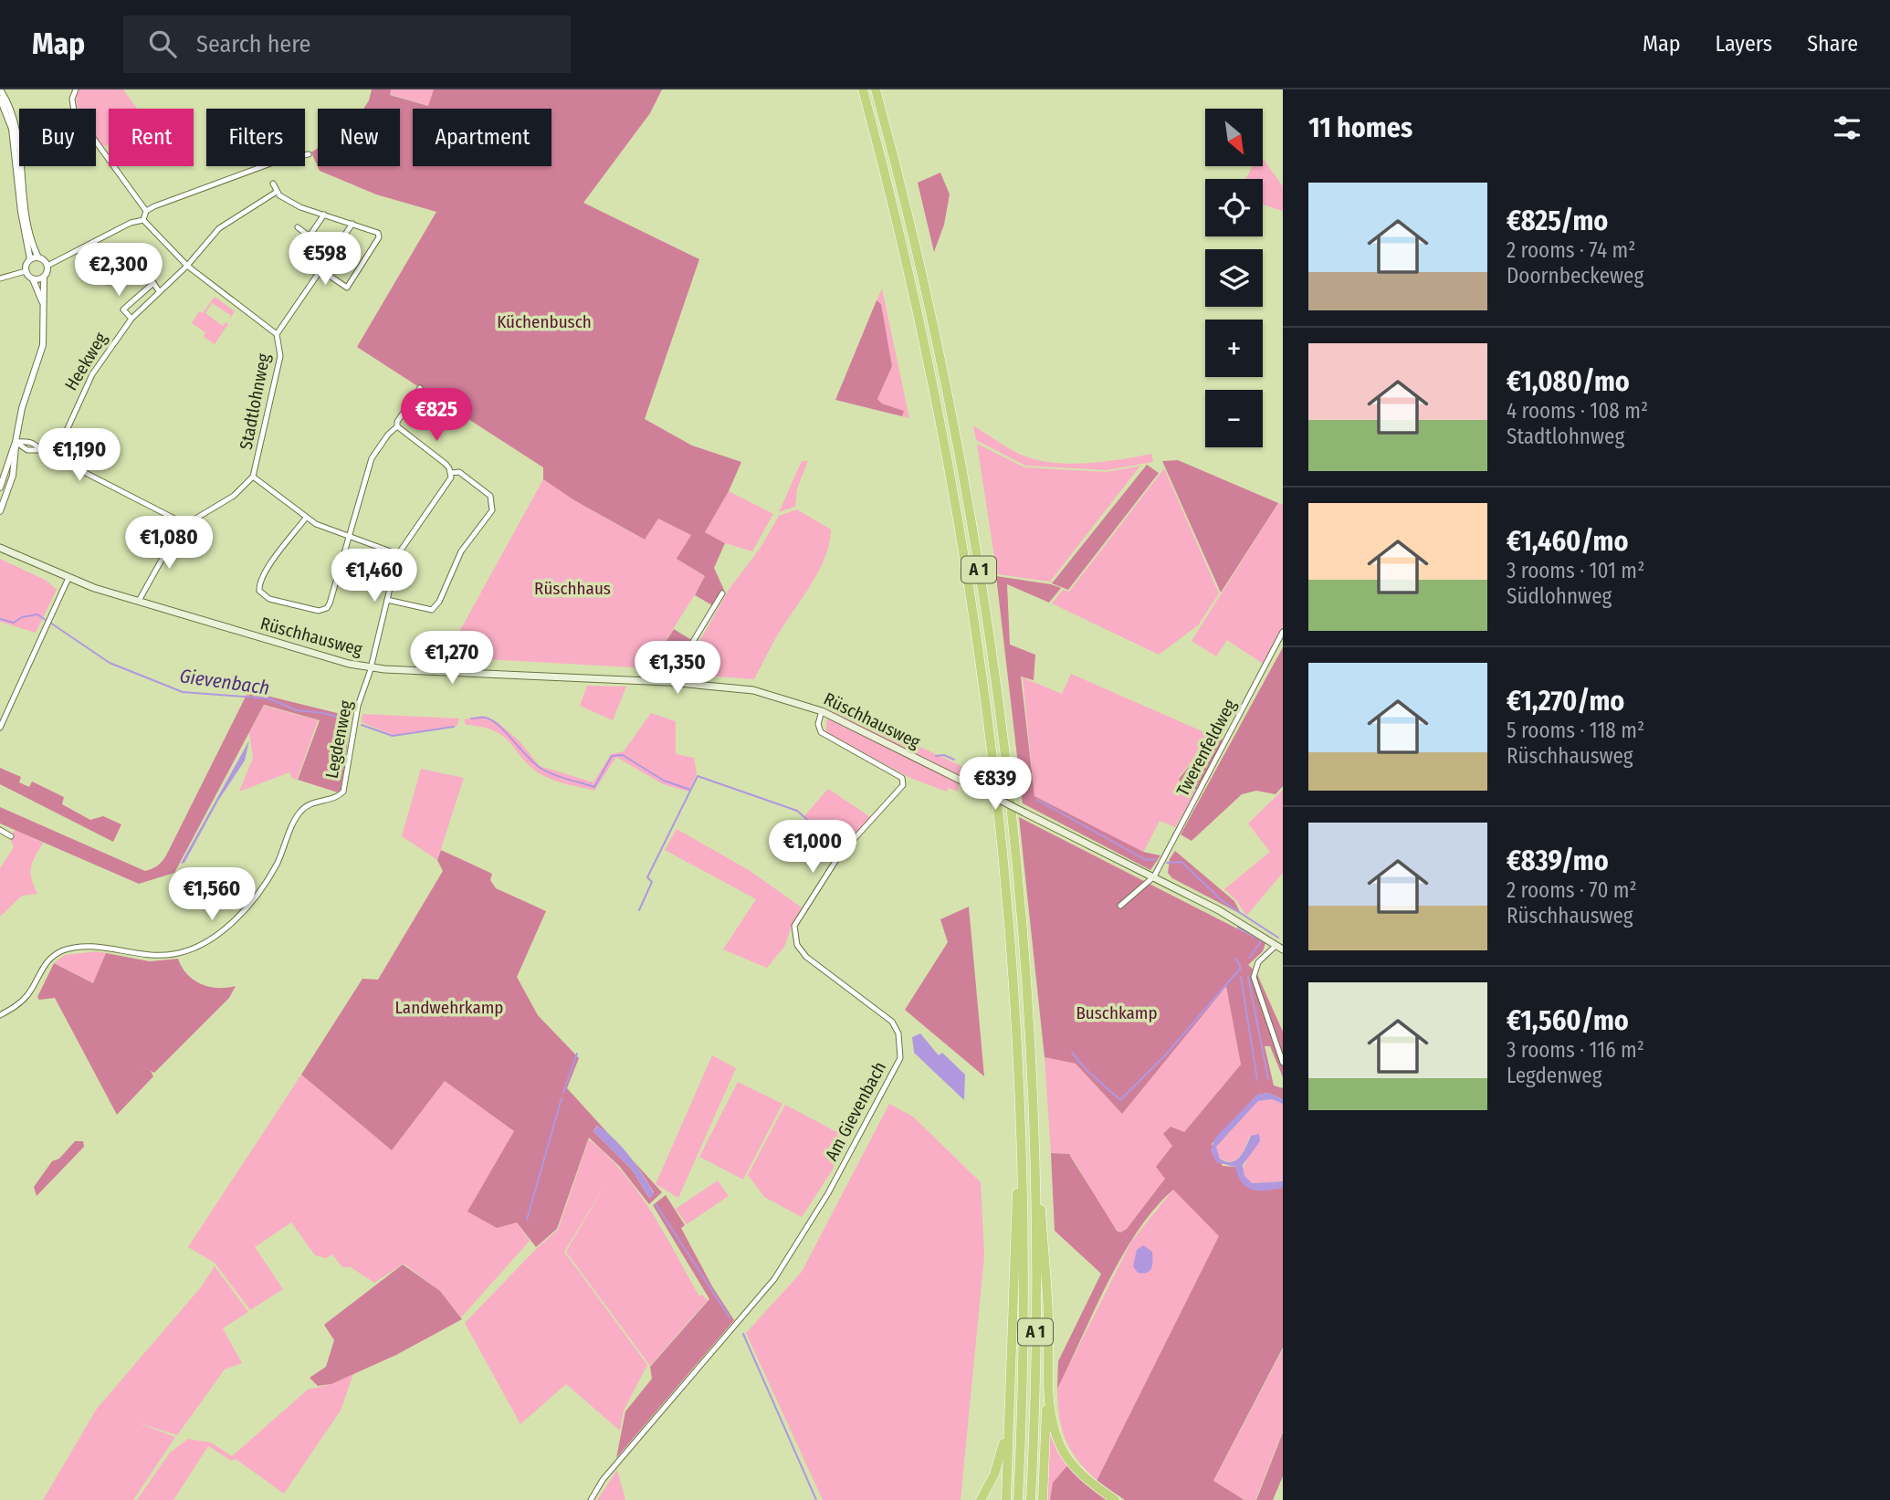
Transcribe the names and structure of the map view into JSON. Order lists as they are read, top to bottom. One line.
{"streets":{"highway":["A 1"],"main road":["Rüschhausweg"],"street":["Heekweg","Stadtlohnweg","Legdenweg","Twerenfeldweg","Am Gievenbach"]},"crossings":[["Heekweg","Stadtlohnweg"],["Rüschhausweg","Legdenweg"],["Rüschhausweg","Twerenfeldweg"],["Rüschhausweg","Am Gievenbach"]],"water":["Gievenbach"],"parks":["Küchenbusch","Rüschhaus","Landwehrkamp","Buschkamp"],"north":"bottom right","page":{"header":"Map","search":"Search here","nav":["Map","Layers","Share"],"heading":"11 homes","map_buttons":["+","−"],"chip":["Buy","Rent","Filters","New","Apartment"],"list":[{"name":"€825/mo","note":"2 rooms · 74 m² · Doornbeckeweg"},{"name":"€1,080/mo","note":"4 rooms · 108 m² · Stadtlohnweg"},{"name":"€1,460/mo","note":"3 rooms · 101 m² · Südlohnweg"},{"name":"€1,270/mo","note":"5 rooms · 118 m² · Rüschhausweg"},{"name":"€839/mo","note":"2 rooms · 70 m² · Rüschhausweg"},{"name":"€1,560/mo","note":"3 rooms · 116 m² · Legdenweg"}],"price":["€598","€2,300","€825","€1,190","€1,080","€1,460","€1,270","€1,350","€839","€1,000","€1,560"]}}
